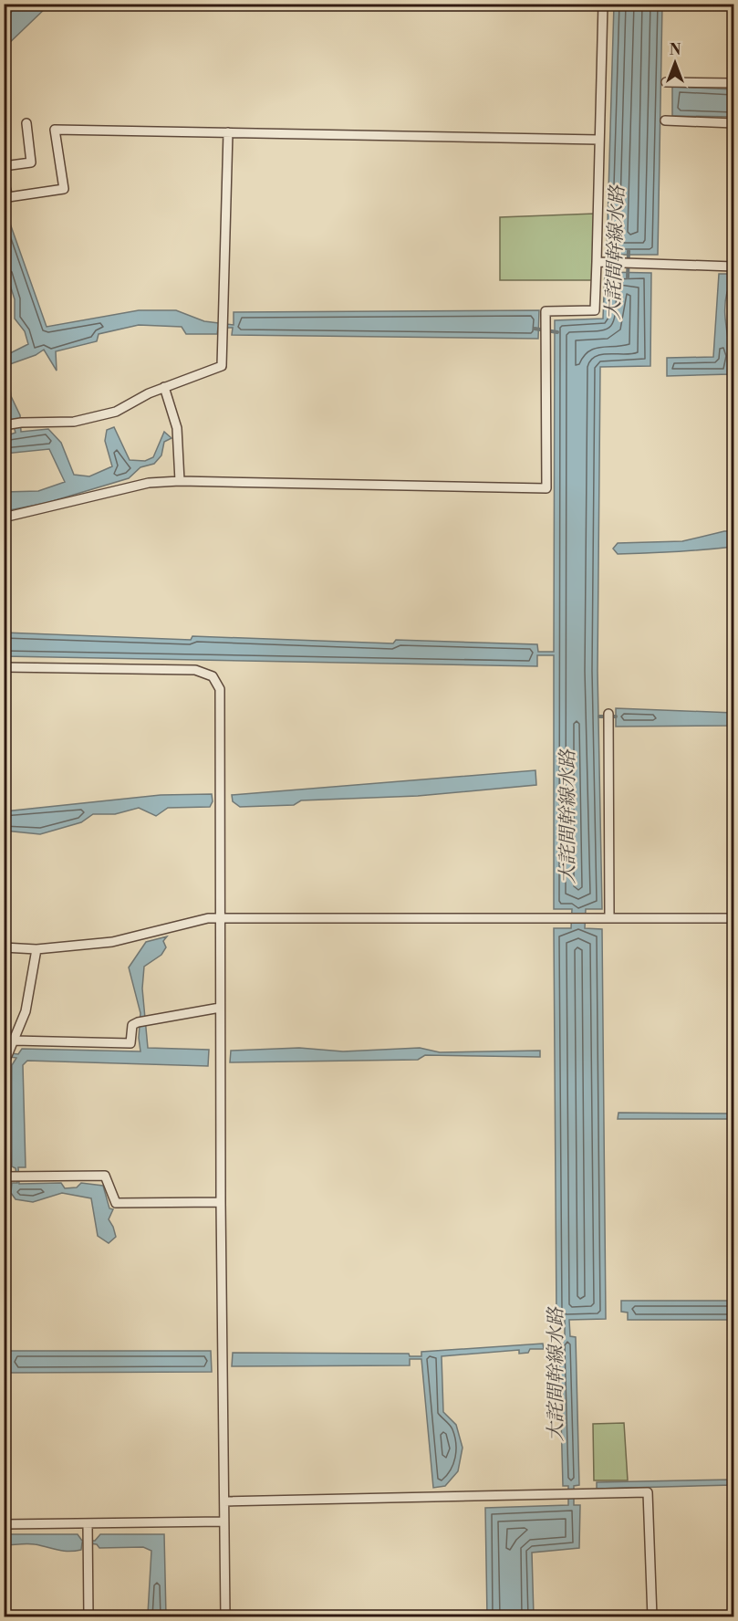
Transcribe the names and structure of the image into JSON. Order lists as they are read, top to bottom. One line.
{"water":["大詫間幹線水路"],"north":"top"}
